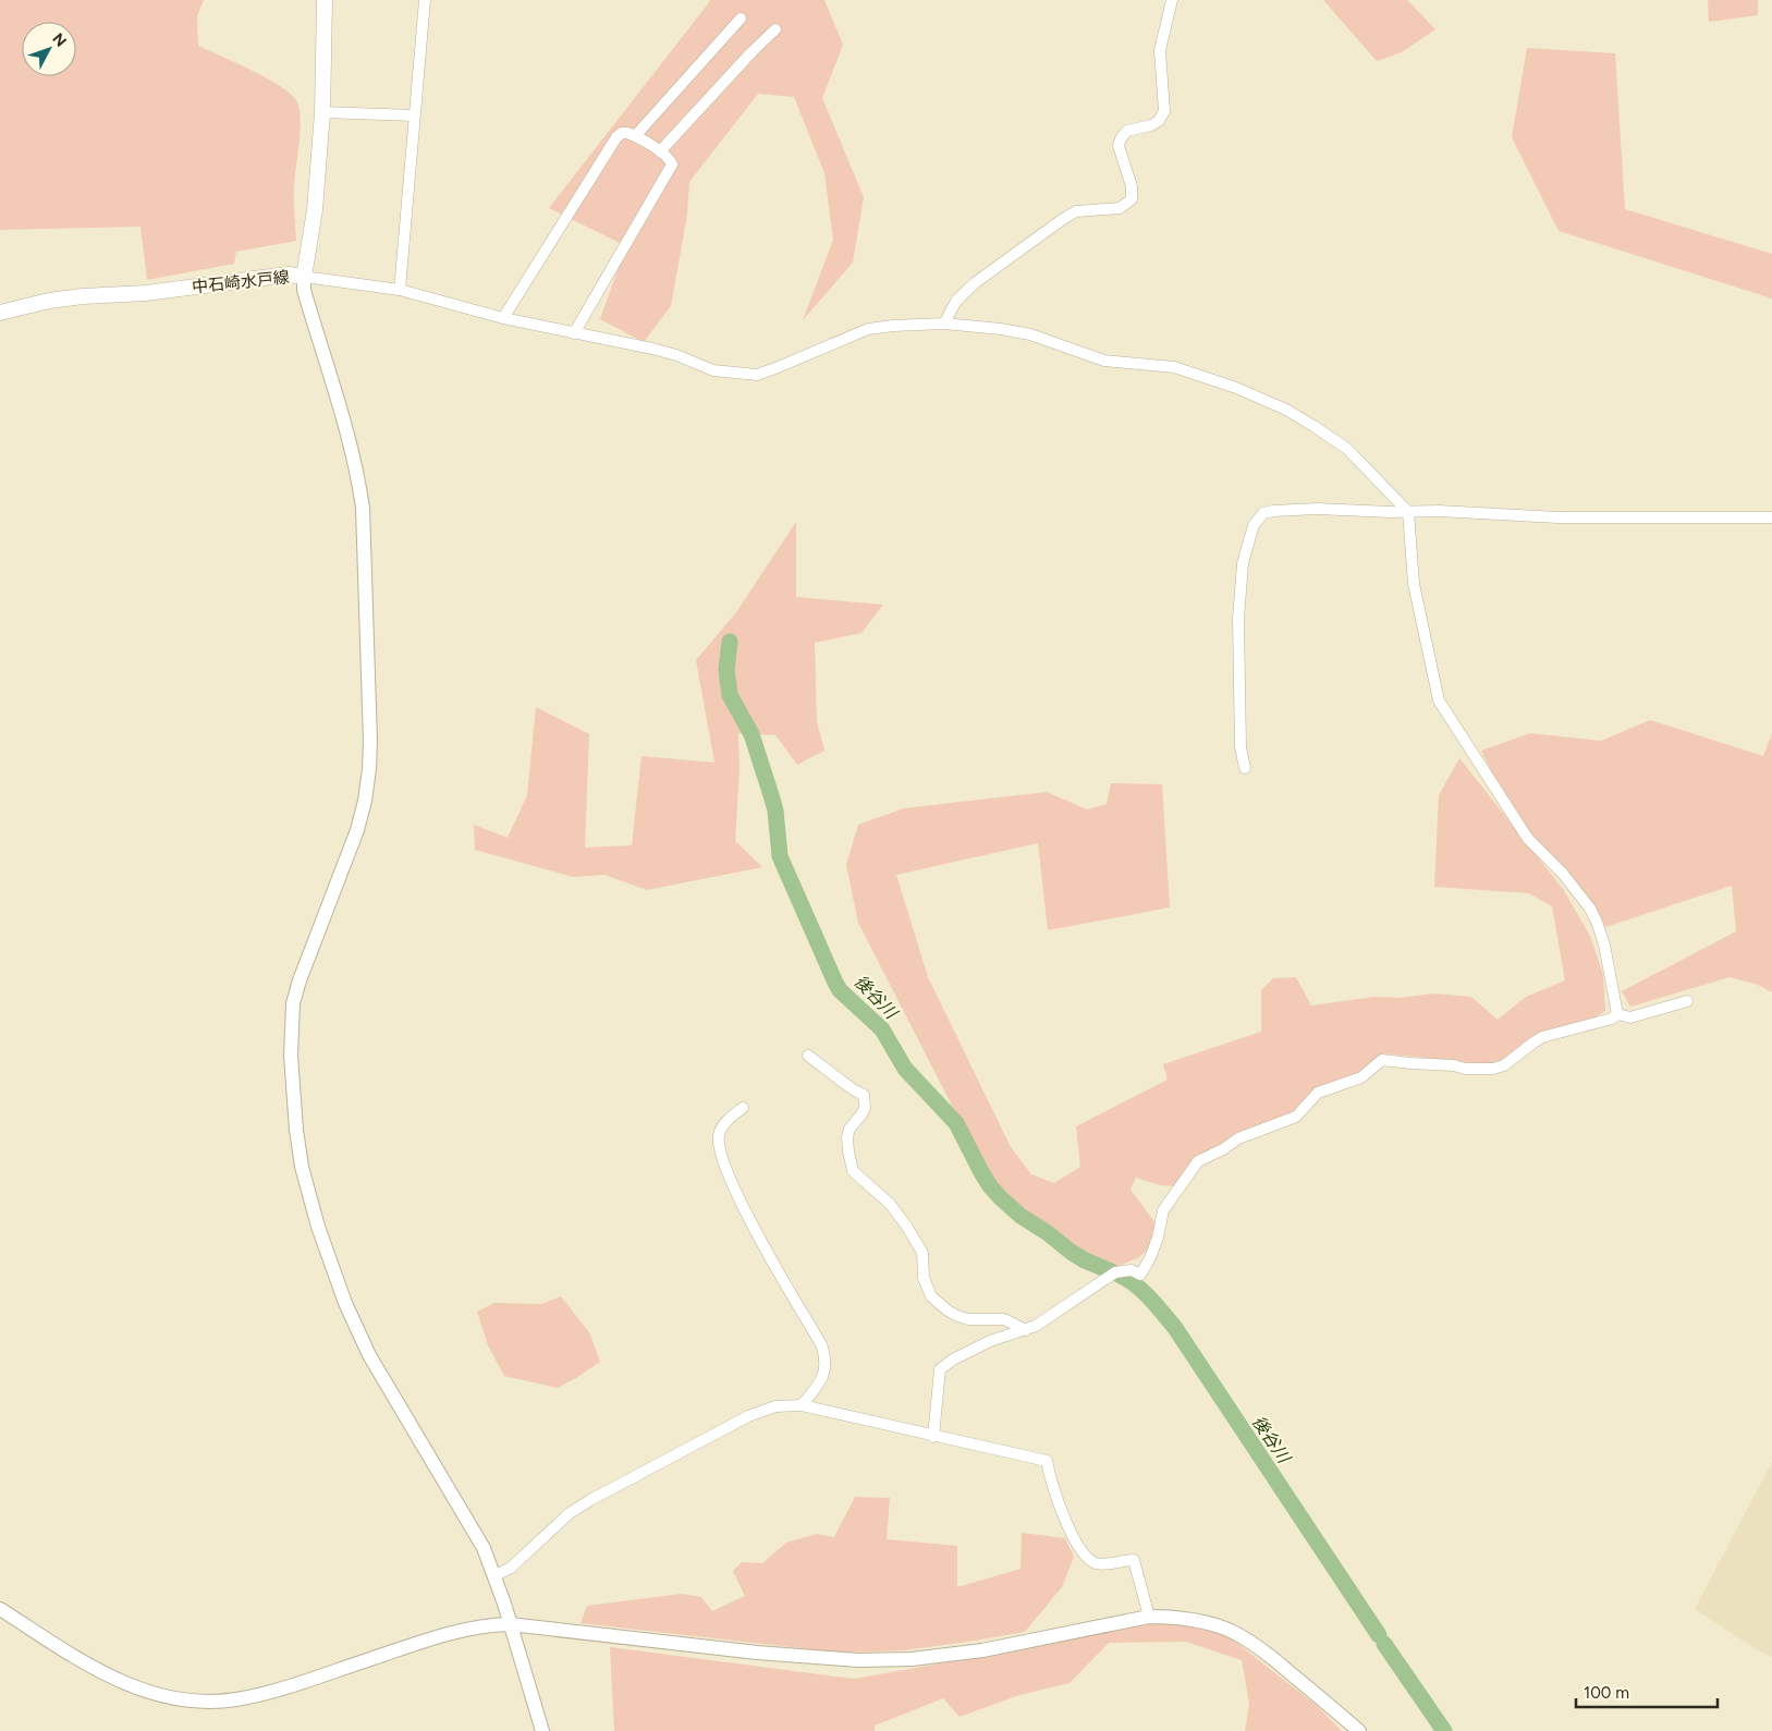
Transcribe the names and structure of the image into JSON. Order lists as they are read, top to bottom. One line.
{"streets":{"main road":["中石崎水戸線"]},"water":["後谷川"],"scale_bar":"100 m","north":"top right"}
